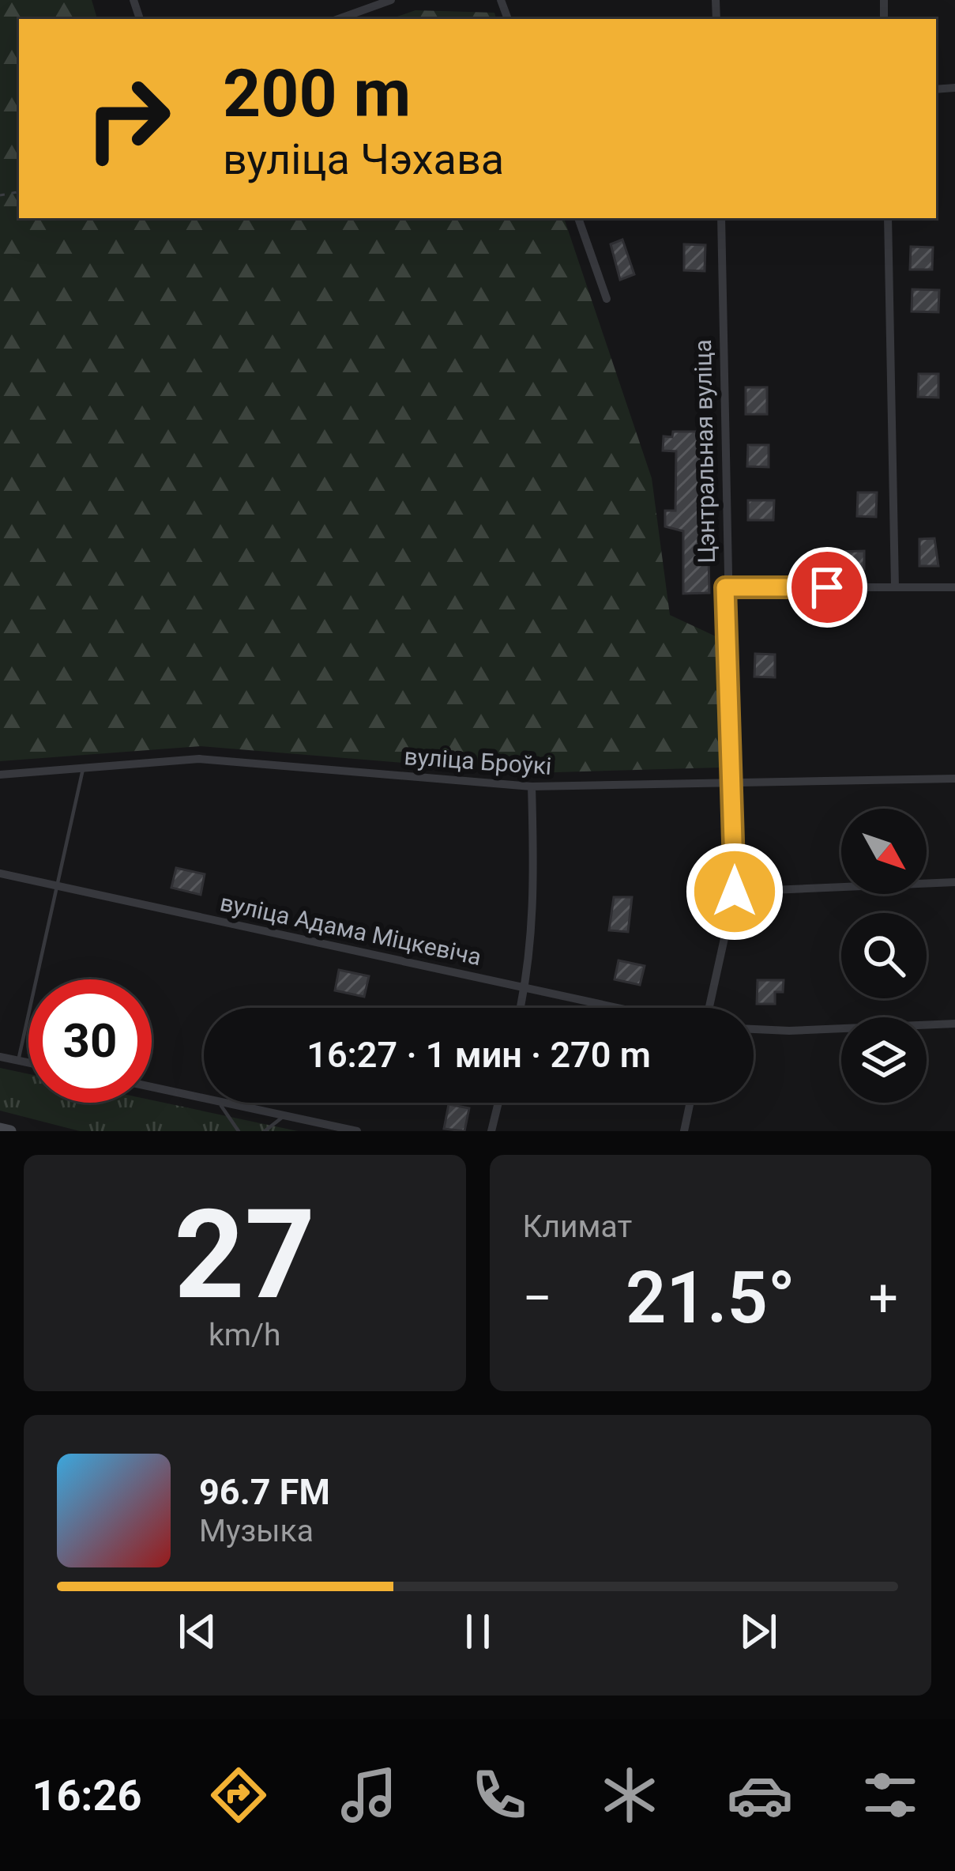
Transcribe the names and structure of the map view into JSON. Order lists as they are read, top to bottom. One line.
{"streets":{"street":["Цэнтральная вуліца","вуліца Броўкі","вуліца Адама Міцкевіча"]},"crossings":[["Цэнтральная вуліца","вуліца Броўкі"]],"north":"bottom right","page":{"turn":["200 m","вуліца Чэхава"],"limit":"30","trip":"16:27 · 1 мин · 270 m","tile":[["27","km/h"],"Климат"],"heat":["−","21.5°","+"],"song":["96.7 FM","Музыка"],"tabs":"16:26"}}
